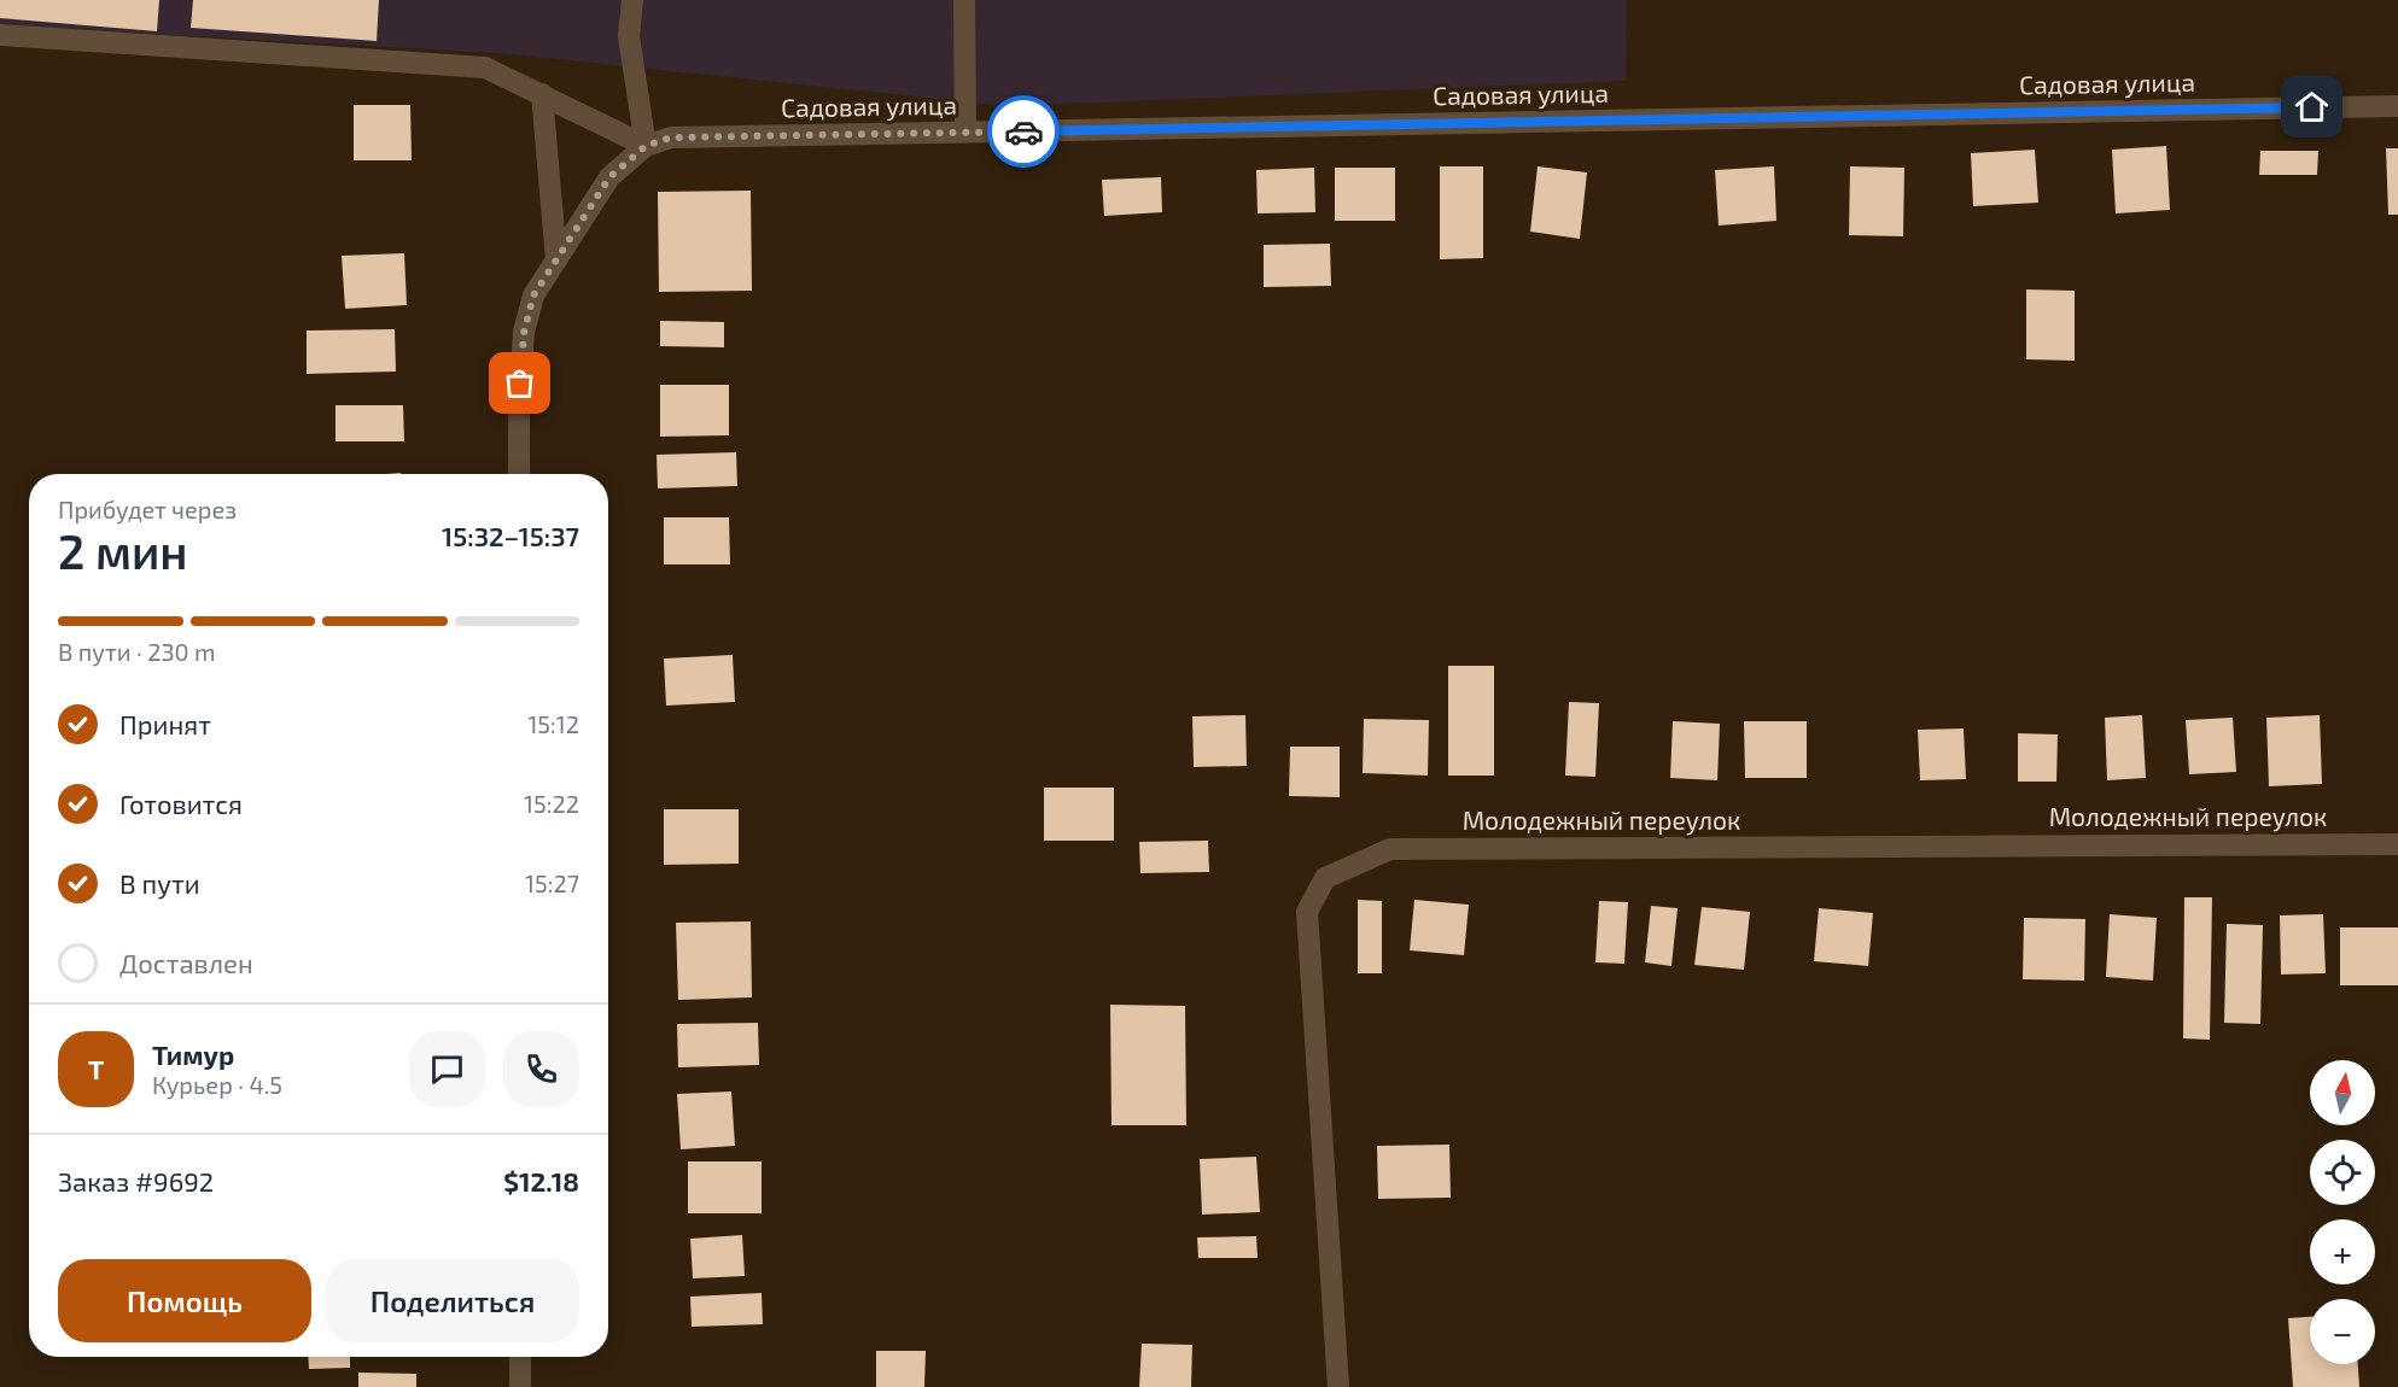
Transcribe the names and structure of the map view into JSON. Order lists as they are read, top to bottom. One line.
{"streets":{"street":["Садовая улица","Молодежный переулок"]},"north":"top","page":{"heading":["2 мин","Прибудет через","15:32–15:37"],"panel":["Тимур","Курьер · 4.5","Заказ #9692","$12.18"],"bar":"В пути · 230 m","list":[["Принят","15:12"],["Готовится","15:22"],["В пути","15:27"],"Доставлен"],"round":"Т","map_buttons":["+","−"],"buttons":["Помощь","Поделиться"]}}
